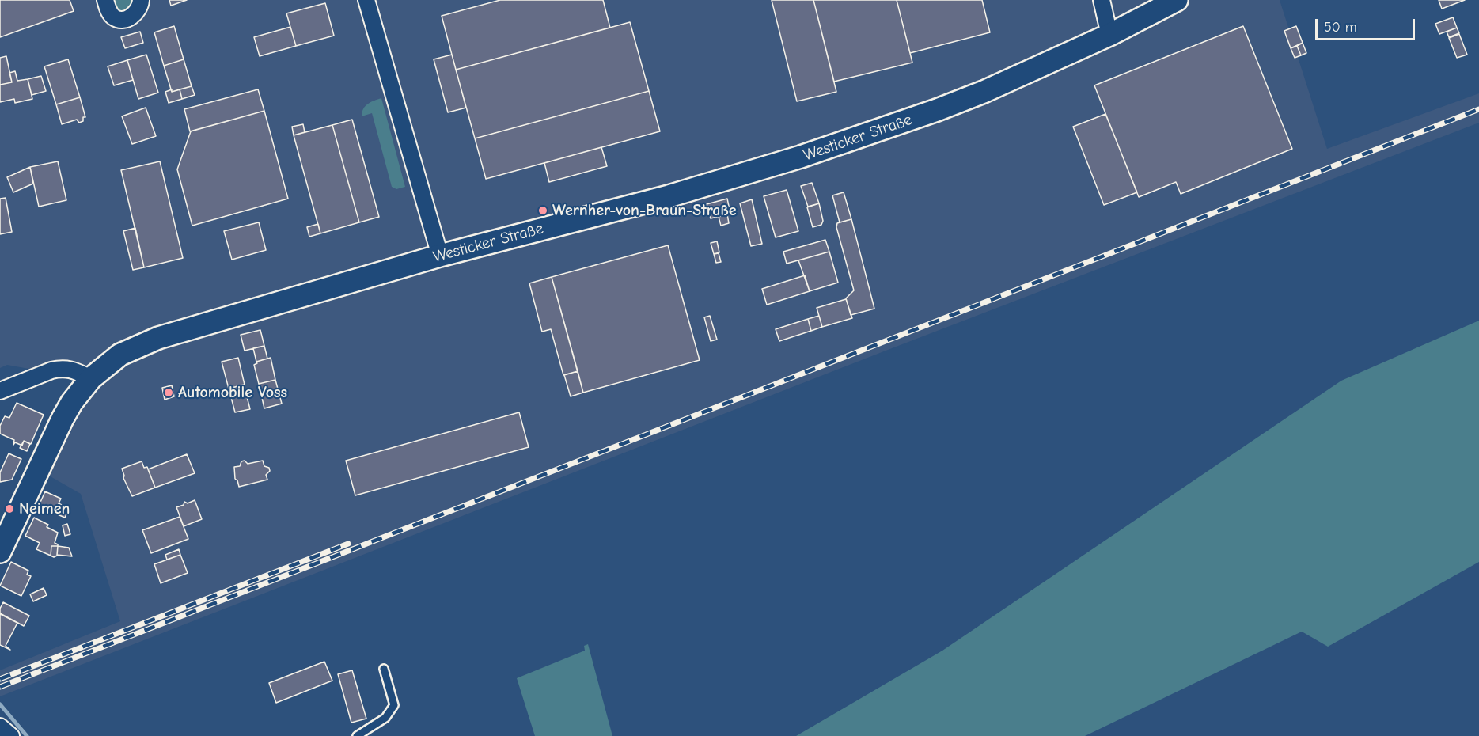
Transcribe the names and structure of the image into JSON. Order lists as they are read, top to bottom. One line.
{"streets":{"main road":["Westicker Straße"]},"places":["Wernher-von-Braun-Straße","Automobile Voss","Neimen"],"scale_bar":"50 m"}
